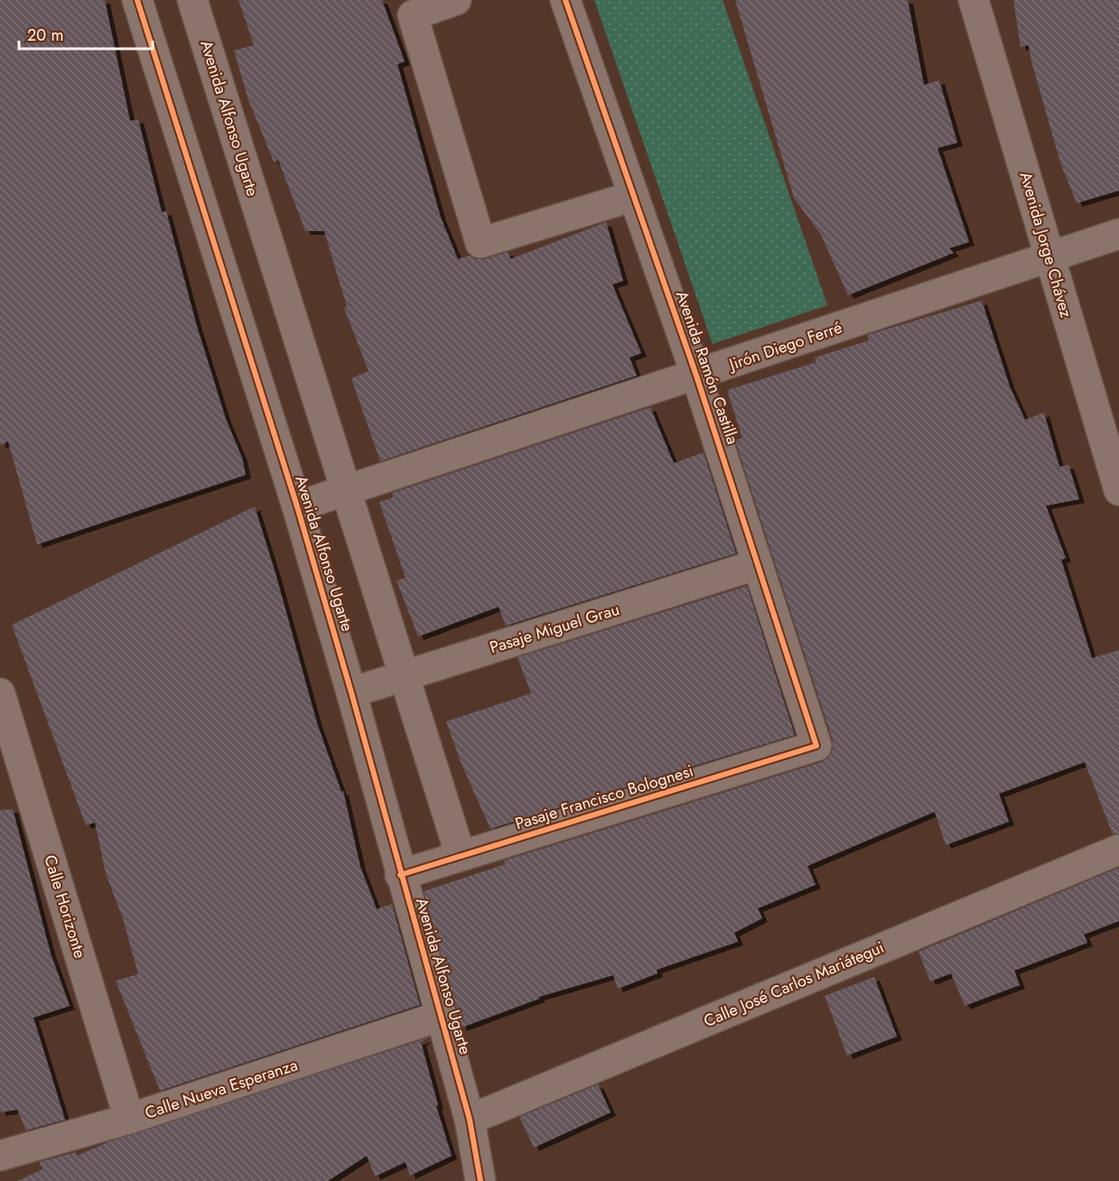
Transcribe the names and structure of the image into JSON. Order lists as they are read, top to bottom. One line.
{"streets":{"street":["Avenida Alfonso Ugarte","Avenida Jorge Chávez","Jirón Diego Ferré","Avenida Ramón Castilla","Pasaje Miguel Grau","Pasaje Francisco Bolognesi","Calle Horizonte","Calle José Carlos Mariátegui","Calle Nueva Esperanza"]},"crossings":[["Avenida Alfonso Ugarte","Jirón Diego Ferré"],["Avenida Alfonso Ugarte","Pasaje Miguel Grau"],["Avenida Alfonso Ugarte","Pasaje Francisco Bolognesi"],["Avenida Alfonso Ugarte","Calle José Carlos Mariátegui"],["Avenida Alfonso Ugarte","Calle Nueva Esperanza"],["Avenida Jorge Chávez","Jirón Diego Ferré"],["Jirón Diego Ferré","Avenida Ramón Castilla"],["Avenida Ramón Castilla","Pasaje Miguel Grau"],["Avenida Ramón Castilla","Pasaje Francisco Bolognesi"],["Calle Horizonte","Calle Nueva Esperanza"]],"scale_bar":"20 m"}
